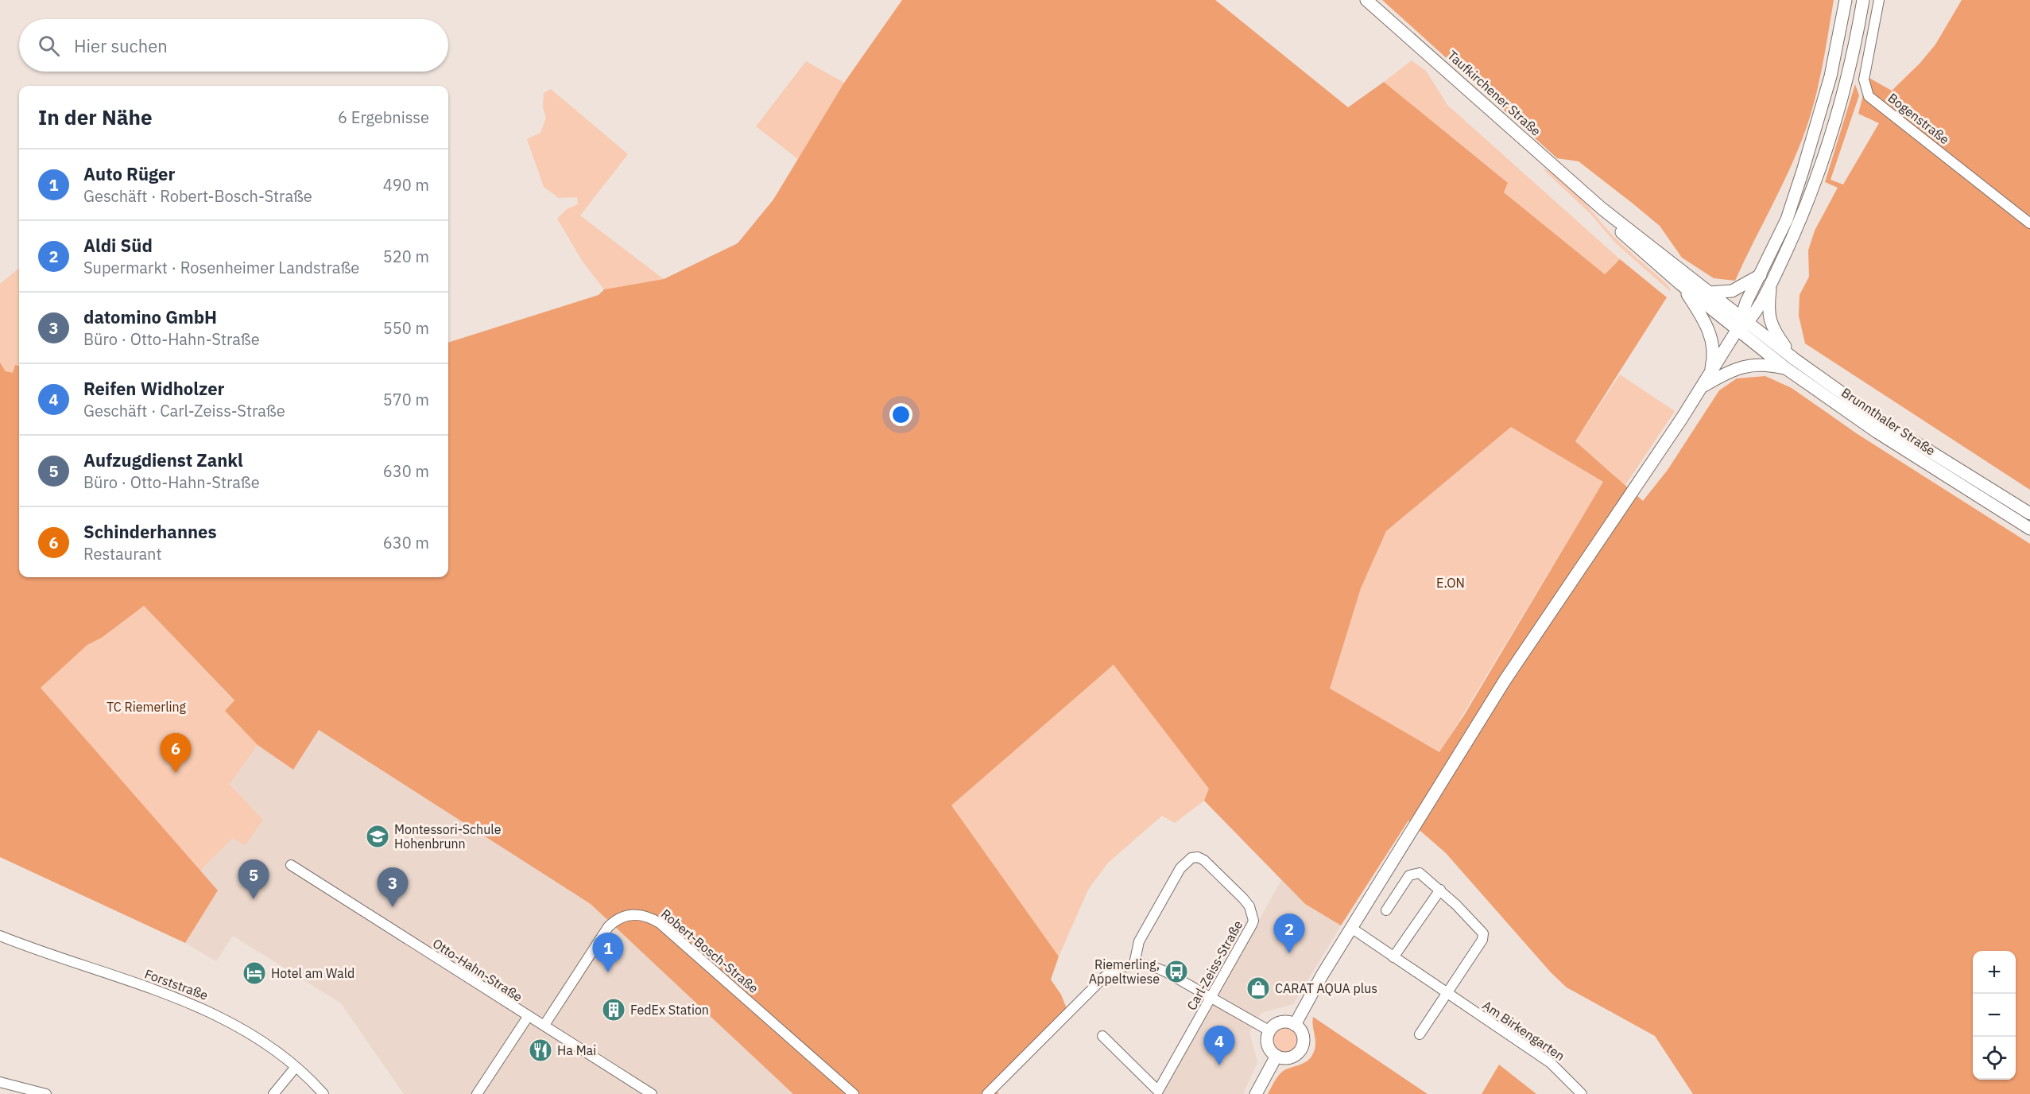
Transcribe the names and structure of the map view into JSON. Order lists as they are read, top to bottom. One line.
{"streets":{"main road":["Taufkirchener Straße","Brunnthaler Straße"],"street":["Bogenstraße","Robert-Bosch-Straße","Carl-Zeiss-Straße","Otto-Hahn-Straße","Forststraße","Am Birkengarten"]},"crossings":[["Taufkirchener Straße","Brunnthaler Straße"],["Robert-Bosch-Straße","Otto-Hahn-Straße"]],"parks":["E.ON","TC Riemerling"],"places":{"school or university":["Montessori-Schule Hohenbrunn"],"bus stop":["Riemerling, Appeltwiese"],"hotel":["Hotel am Wald"],"shop":["CARAT AQUA plus"],"building":["FedEx Station"],"restaurant":["Ha Mai"]},"page":{"search":"Hier suchen","heading":["In der Nähe","6 Ergebnisse"],"list":[{"mark":"1","name":"Auto Rüger","note":"Geschäft · Robert-Bosch-Straße","value":"490 m"},{"mark":"2","name":"Aldi Süd","note":"Supermarkt · Rosenheimer Landstraße","value":"520 m"},{"mark":"3","name":"datomino GmbH","note":"Büro · Otto-Hahn-Straße","value":"550 m"},{"mark":"4","name":"Reifen Widholzer","note":"Geschäft · Carl-Zeiss-Straße","value":"570 m"},{"mark":"5","name":"Aufzugdienst Zankl","note":"Büro · Otto-Hahn-Straße","value":"630 m"},{"mark":"6","name":"Schinderhannes","note":"Restaurant","value":"630 m"}],"pins":["6","5","3","2","1","4"],"map_buttons":["+","−"]}}
